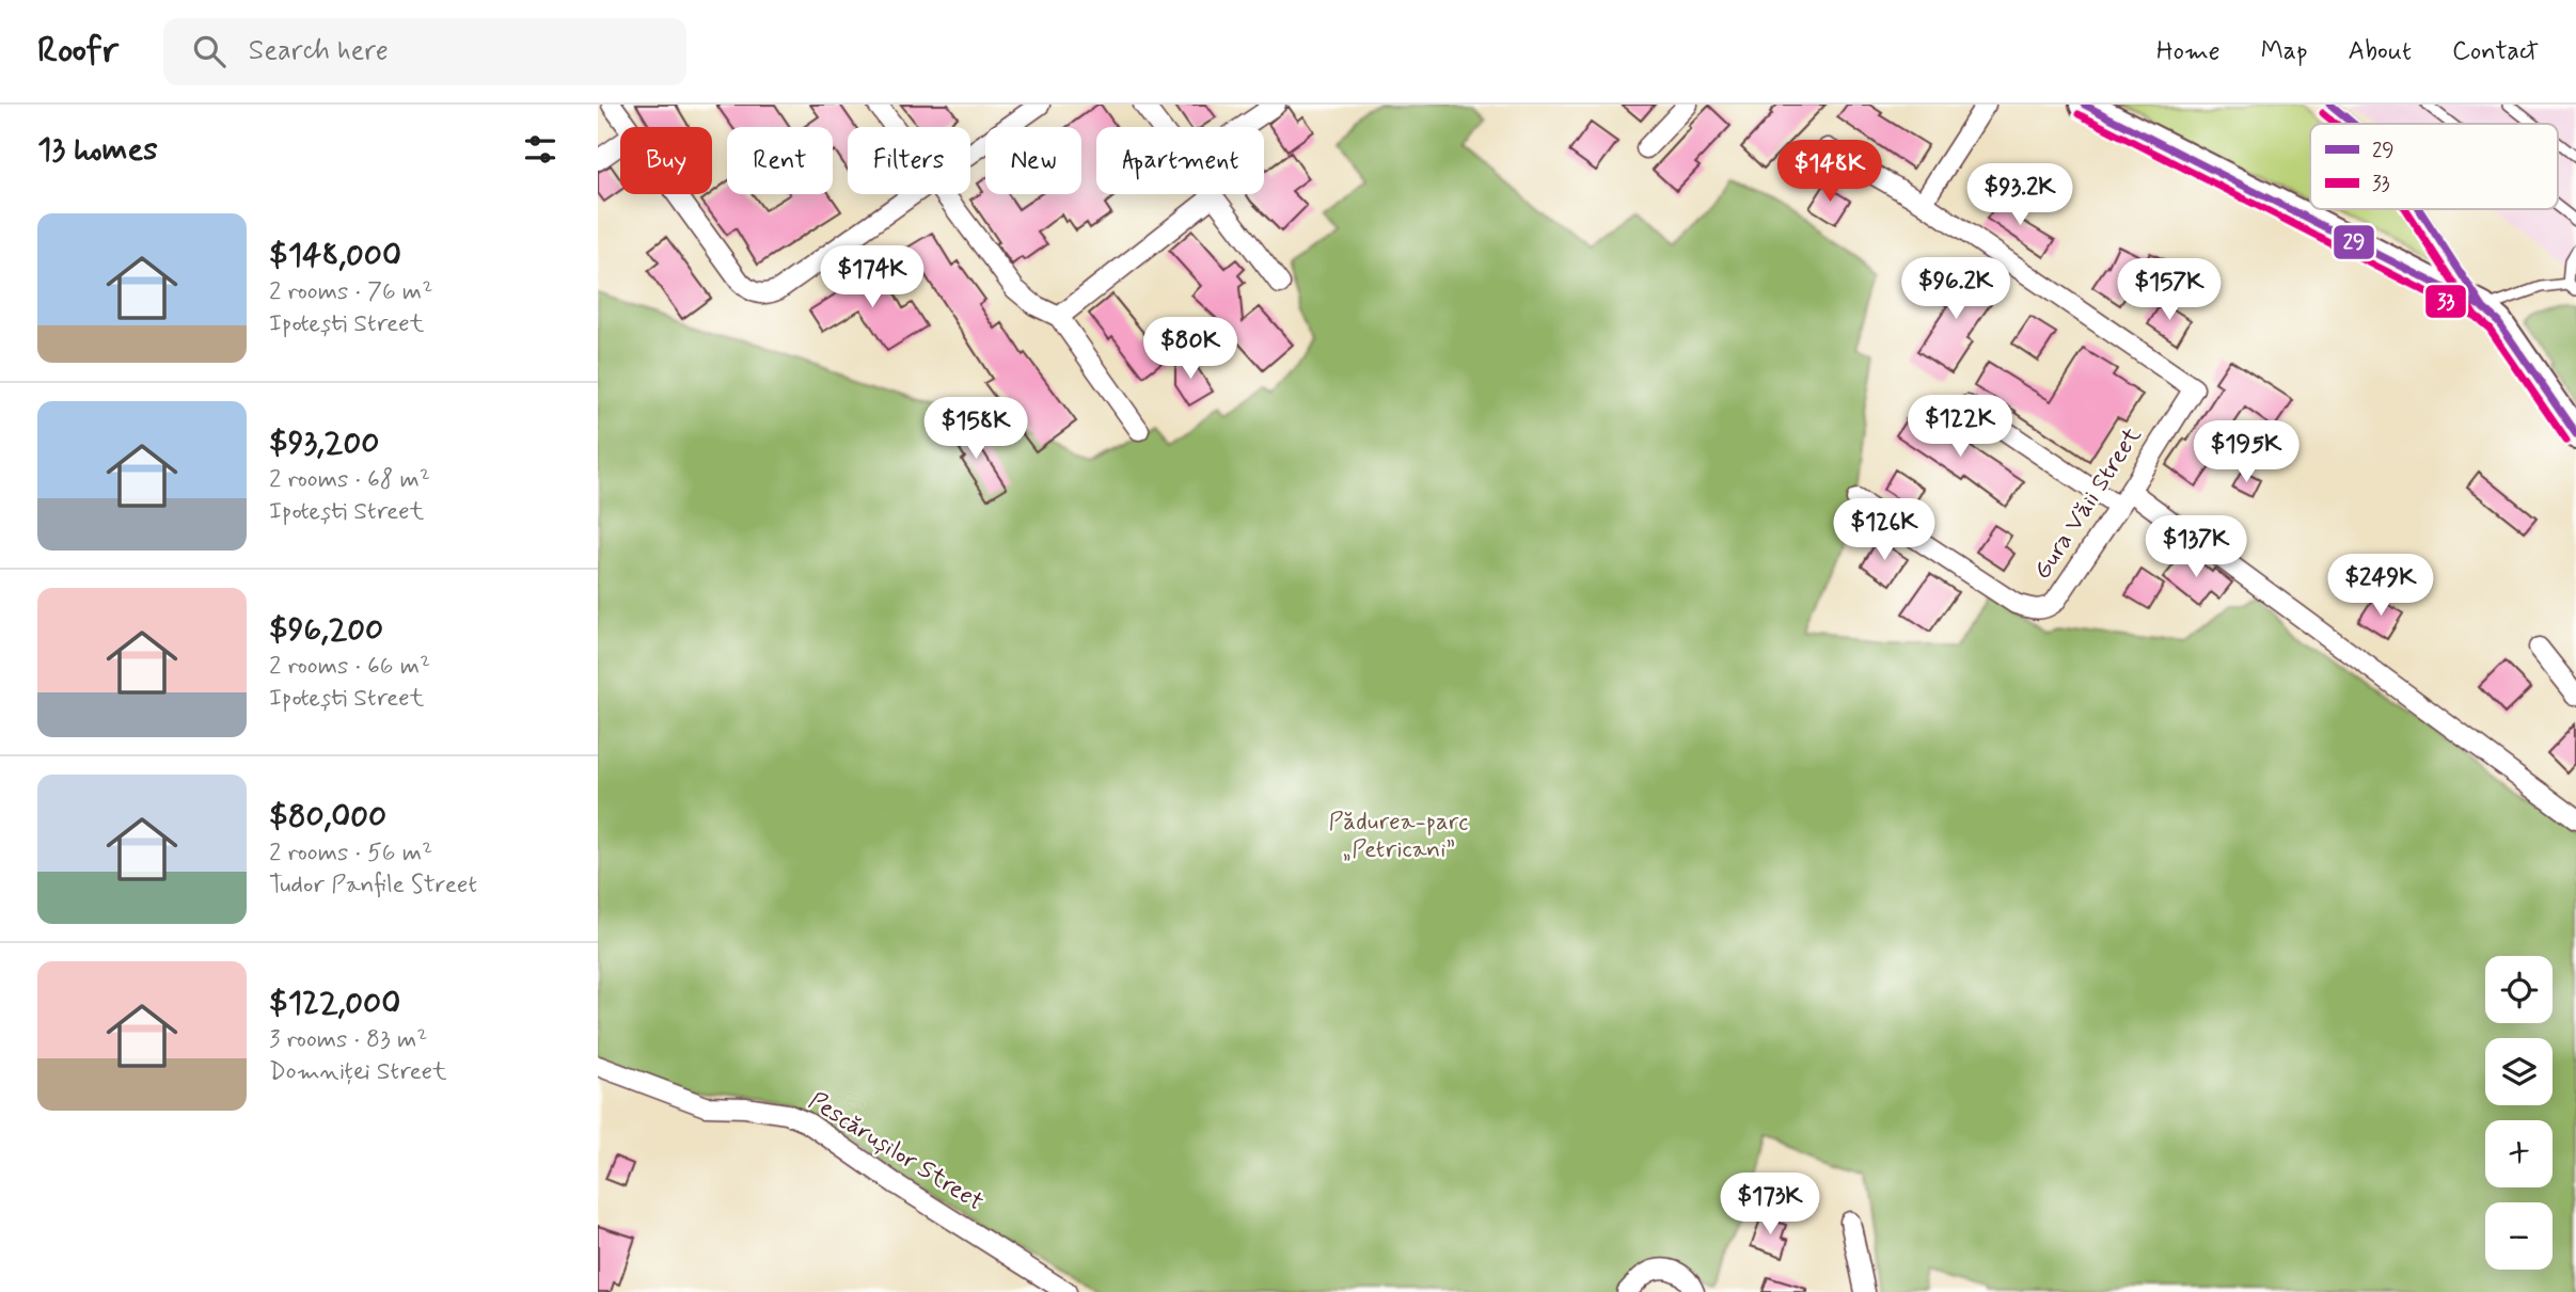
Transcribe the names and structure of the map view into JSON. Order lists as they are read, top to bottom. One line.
{"streets":{"street":["Gura Văii Street","Pescărușilor Street"]},"parks":["Pădurea-parc „Petricani”"],"lines":["transit line 29","transit line 33"],"legend":["29","33"],"page":{"header":"Roofr","search":"Search here","nav":["Home","Map","About","Contact"],"heading":"13 homes","chip":["Buy","Rent","Filters","New","Apartment"],"price":["$148K","$93.2K","$174K","$96.2K","$157K","$80K","$122K","$158K","$195K","$126K","$137K","$249K","$173K"],"list":[{"name":"$148,000","note":"2 rooms · 76 m² · Ipotești Street"},{"name":"$93,200","note":"2 rooms · 68 m² · Ipotești Street"},{"name":"$96,200","note":"2 rooms · 66 m² · Ipotești Street"},{"name":"$80,000","note":"2 rooms · 56 m² · Tudor Panfile Street"},{"name":"$122,000","note":"3 rooms · 83 m² · Domniței Street"}],"map_buttons":["+","−"]}}
